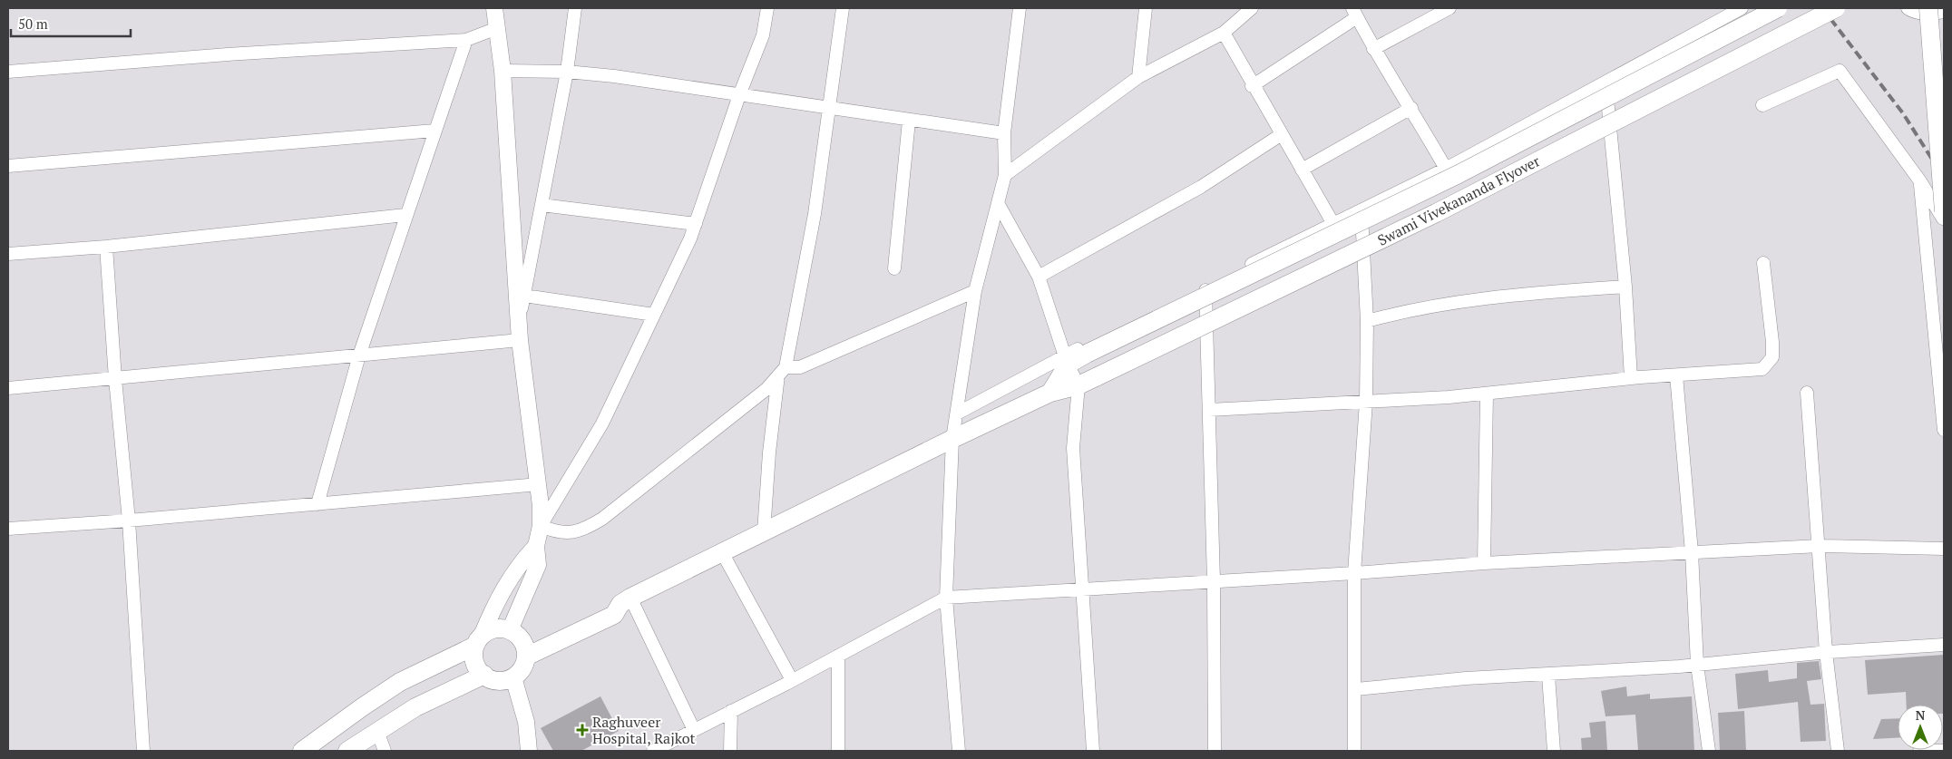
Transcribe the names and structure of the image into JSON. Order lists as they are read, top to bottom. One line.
{"streets":{"main road":["Swami Vivekananda Flyover"]},"places":{"health":["Raghuveer Hospital, Rajkot"]},"scale_bar":"50 m","north":"top"}
